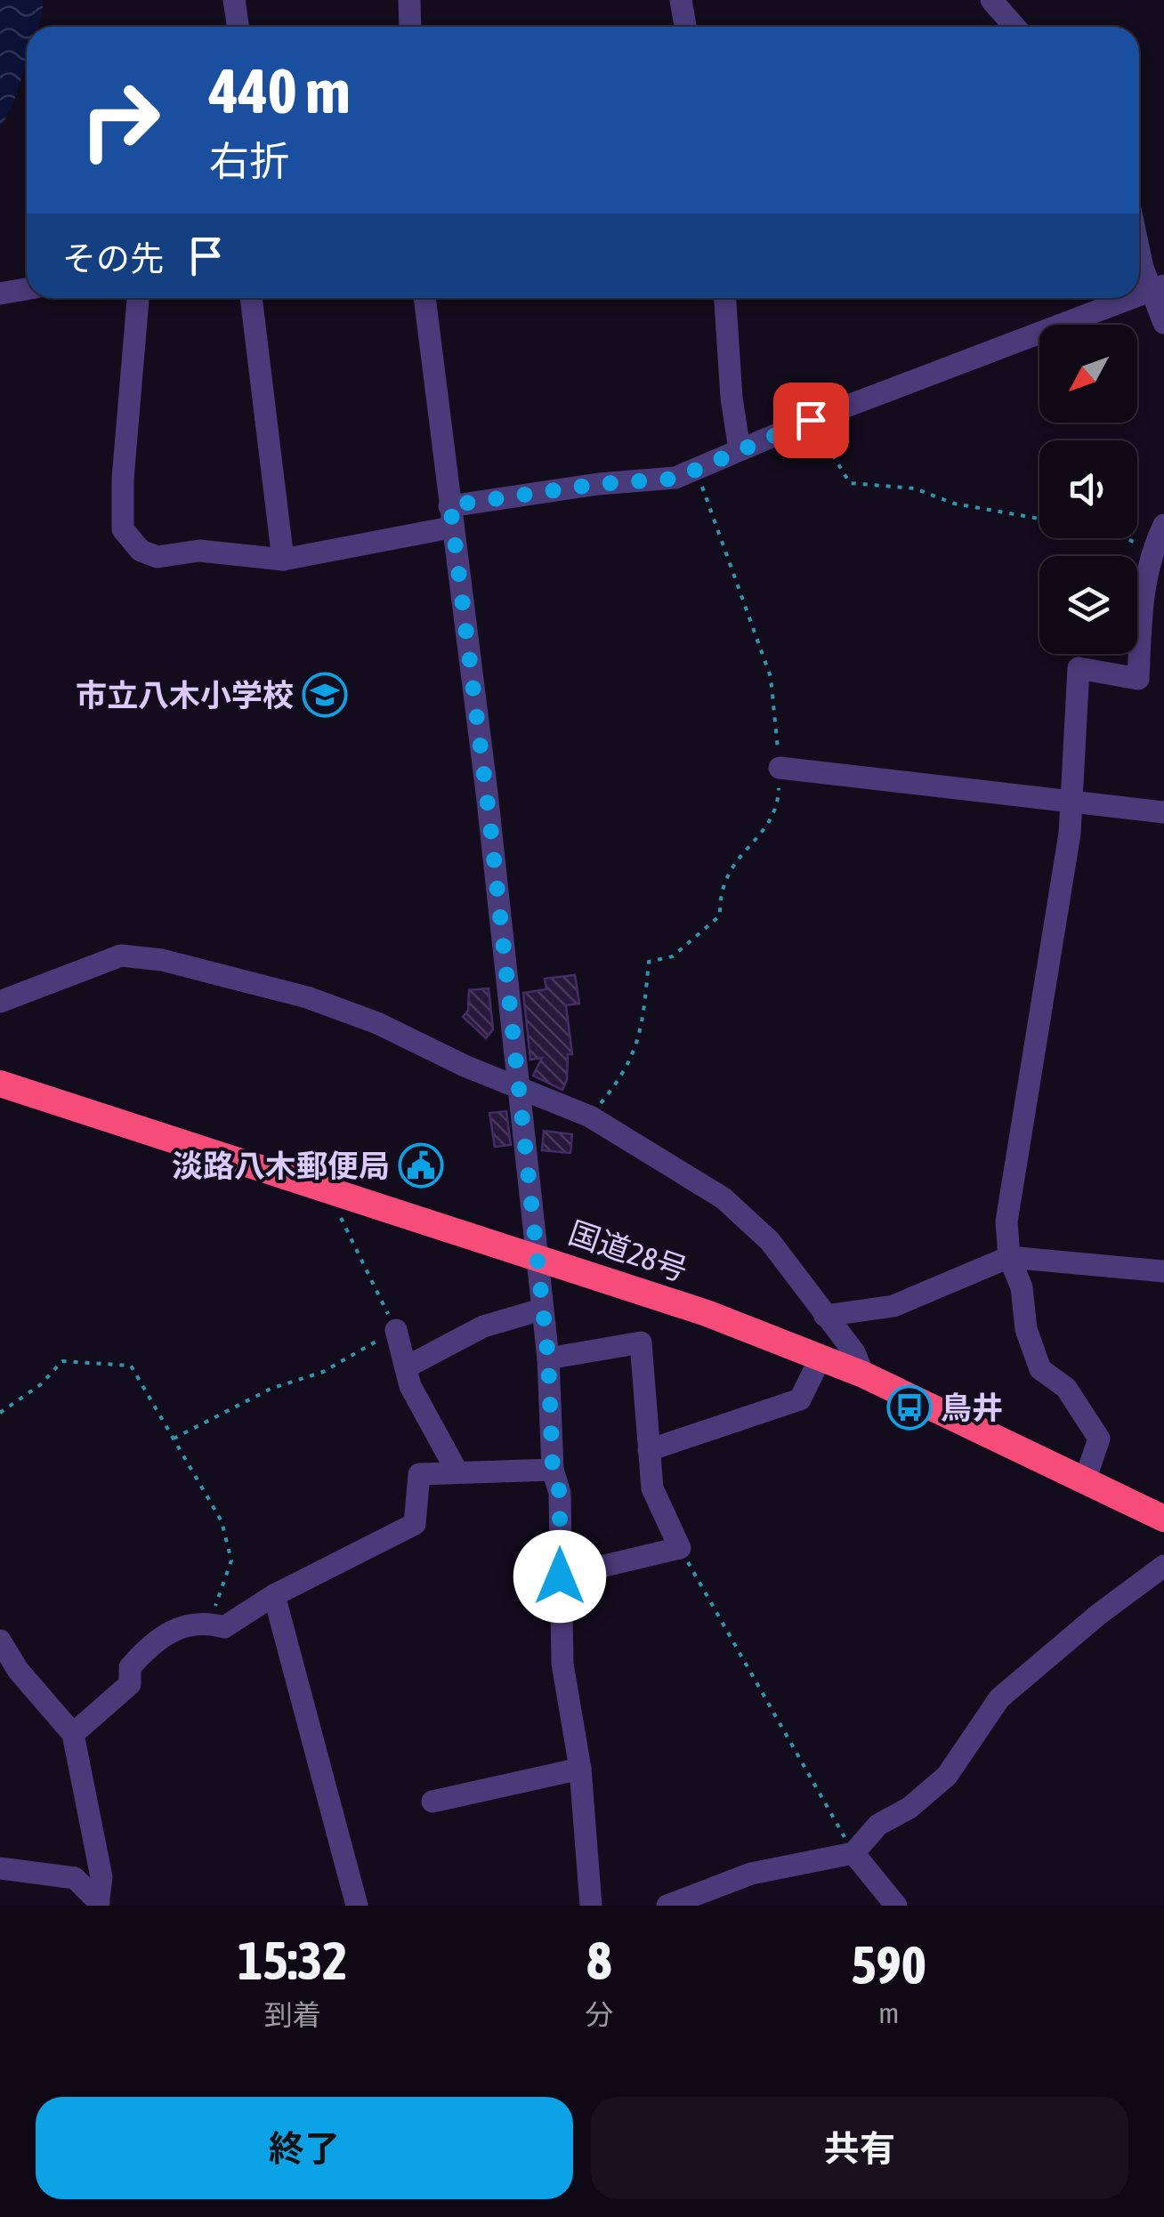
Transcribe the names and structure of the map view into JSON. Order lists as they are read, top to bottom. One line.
{"streets":{"highway":["国道28号"]},"places":{"school or university":["市立八木小学校"],"public building":["淡路八木郵便局"],"bus stop":["鳥井"]},"north":"bottom left","page":{"turn":["440 m","右折"],"then":"その先","eta":["15:32","到着","8","分","590","m"],"buttons":["終了","共有"]}}
